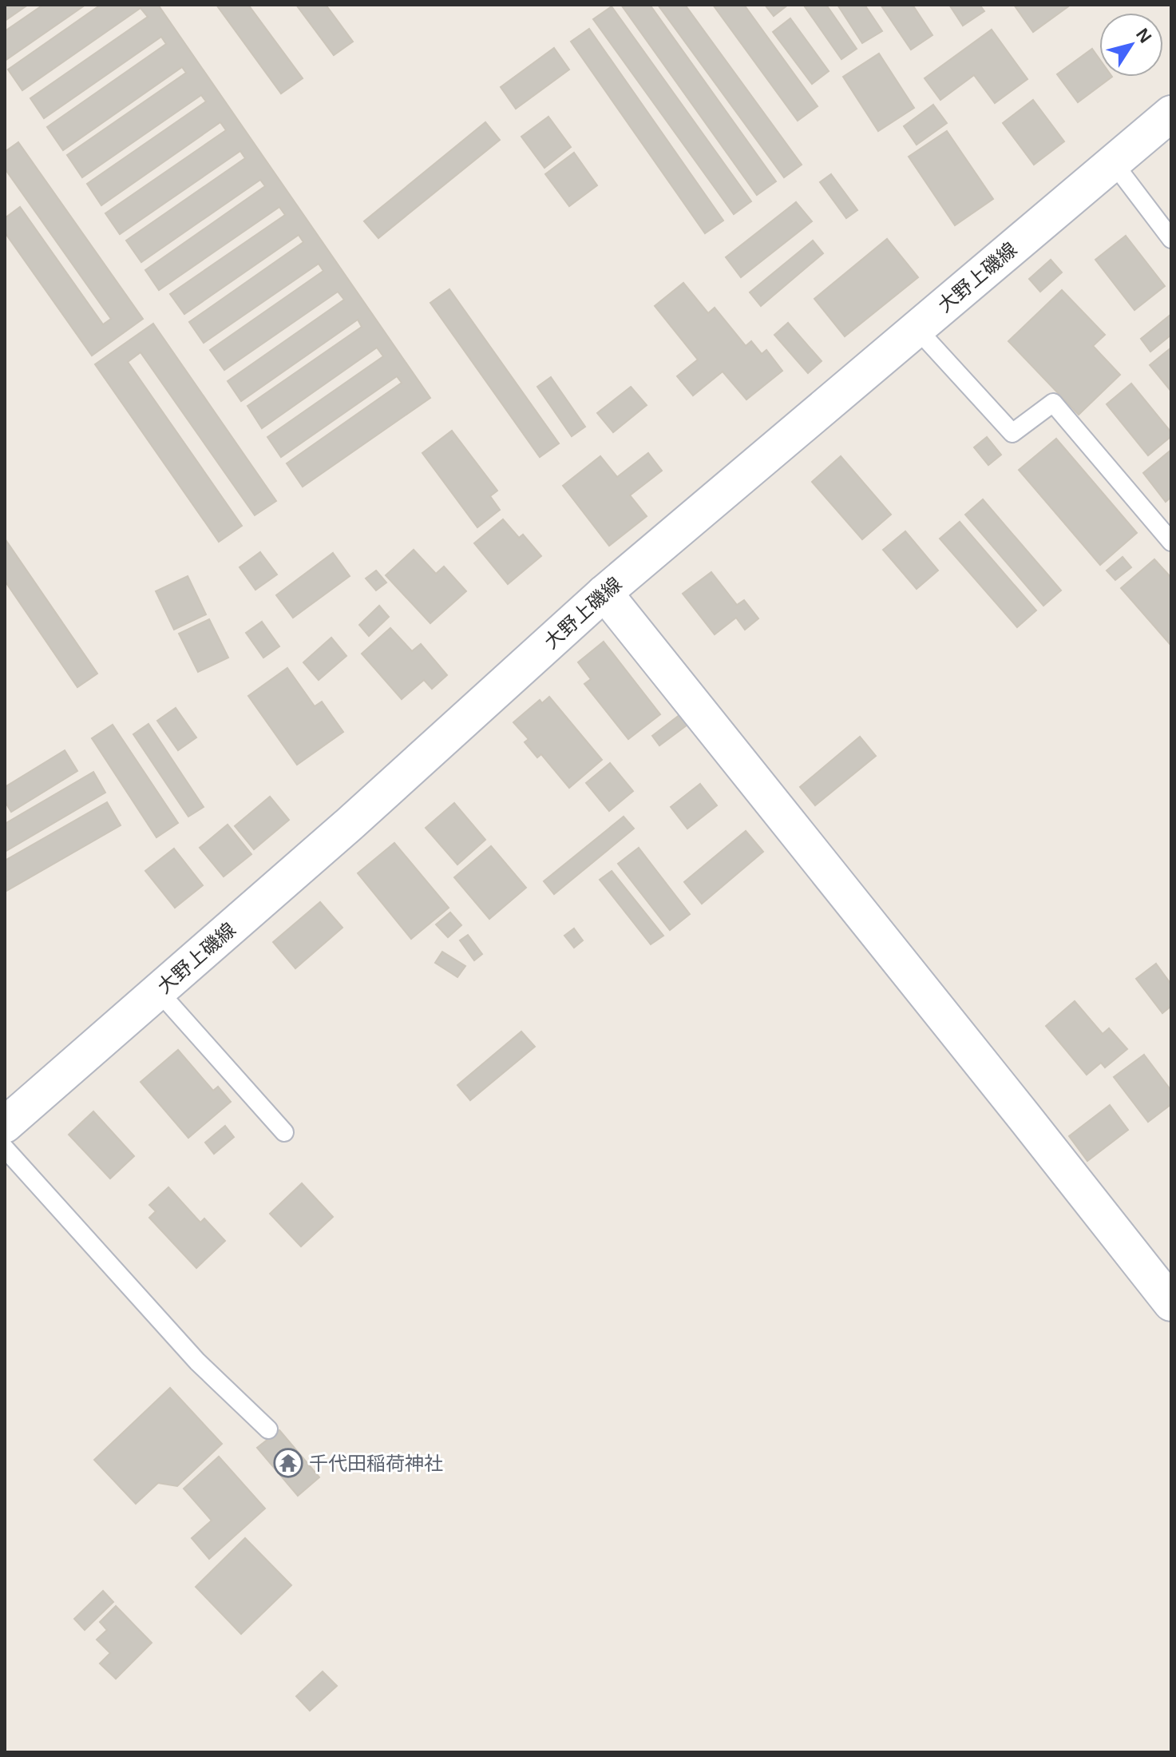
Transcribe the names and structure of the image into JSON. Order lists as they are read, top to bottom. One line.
{"streets":{"main road":["大野上磯線"]},"places":{"temple":["千代田稲荷神社"]},"north":"top right"}
